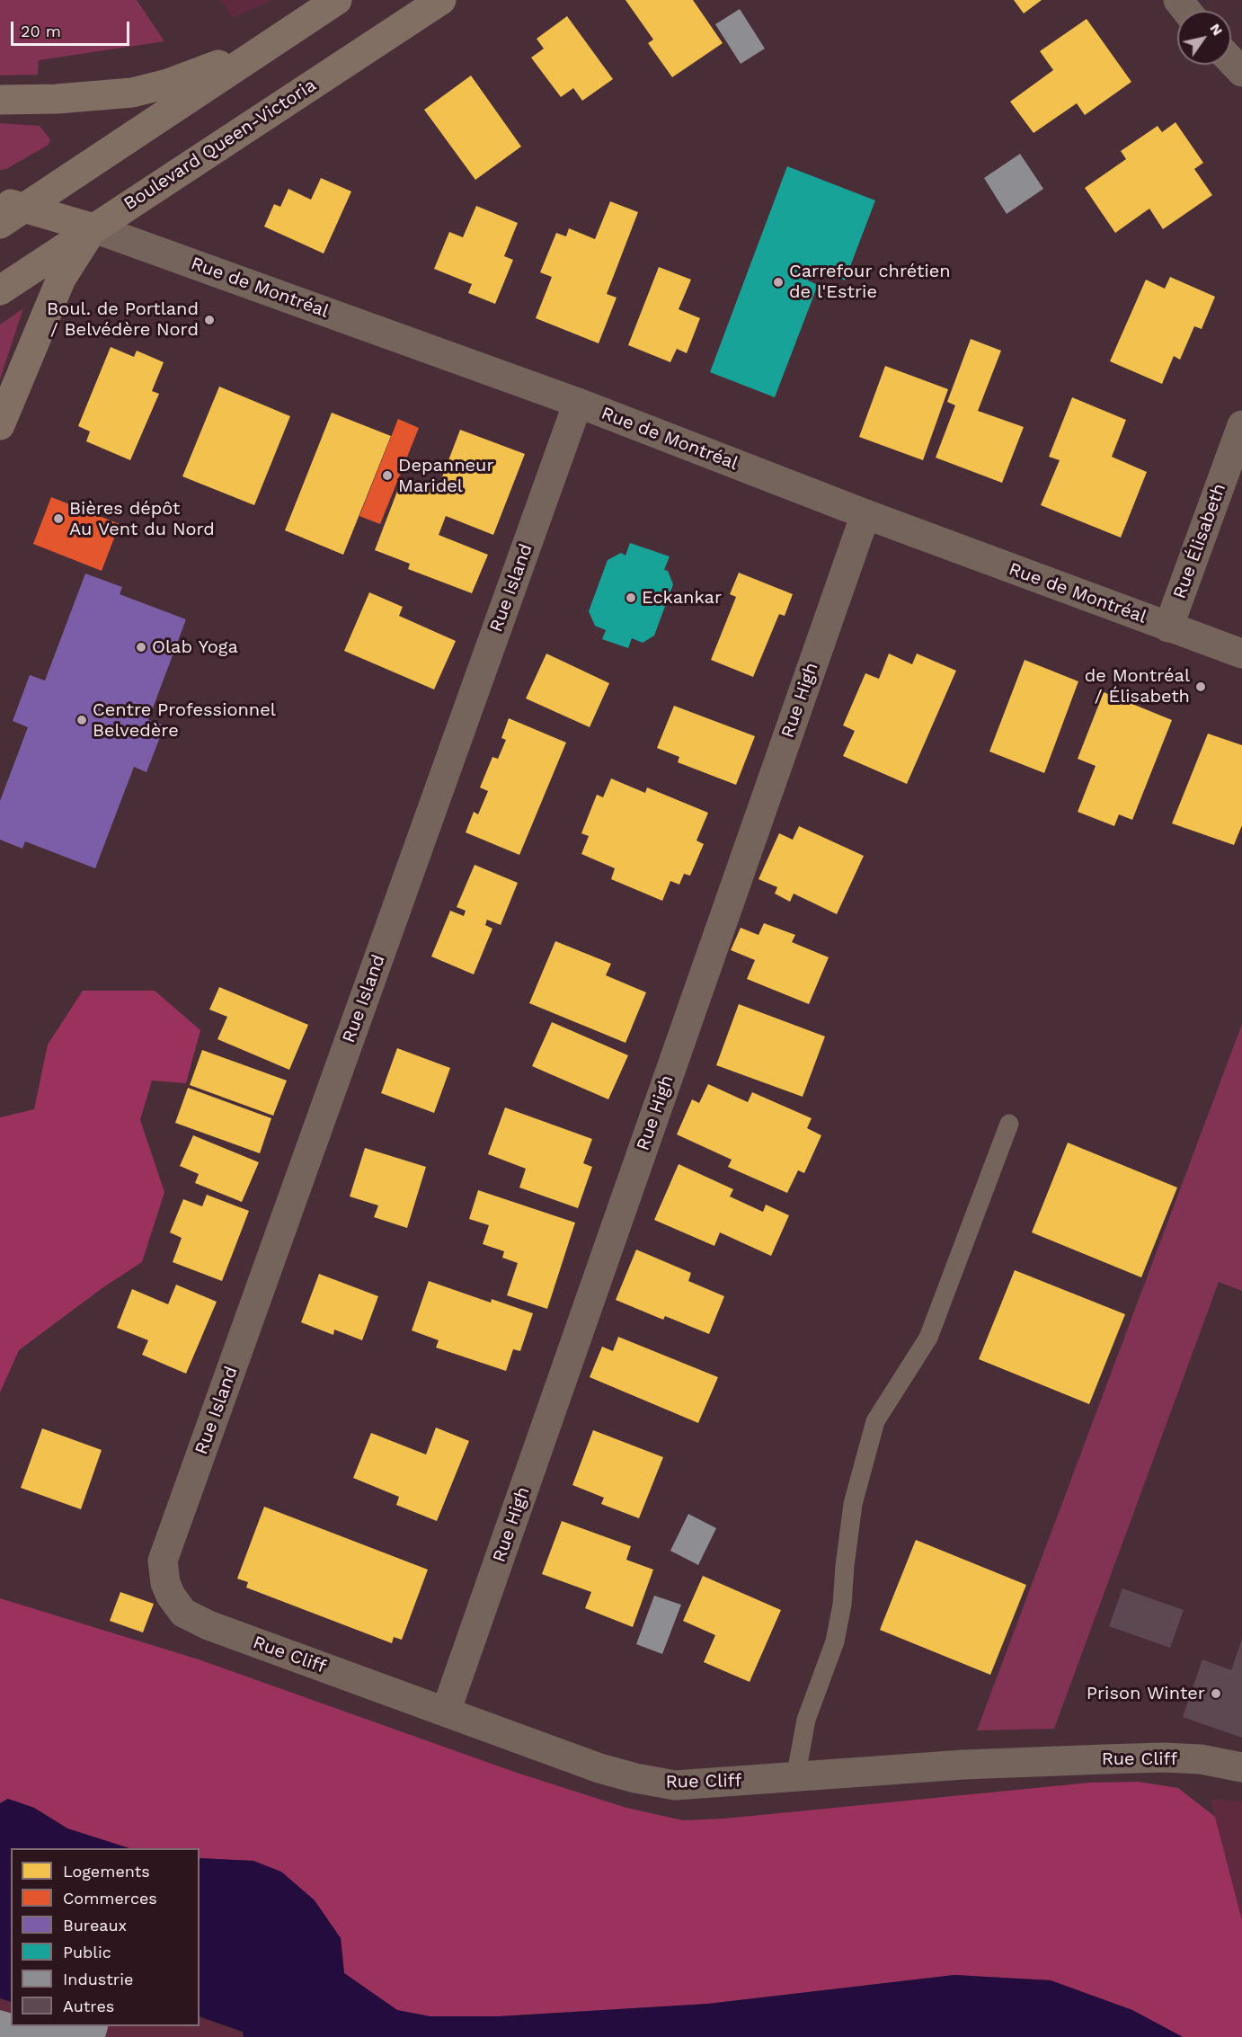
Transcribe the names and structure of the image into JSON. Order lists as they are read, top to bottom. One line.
{"streets":{"main road":["Boulevard Queen-Victoria"],"street":["Rue de Montréal","Rue Élisabeth","Rue Island","Rue High","Rue Cliff"]},"crossings":[["Boulevard Queen-Victoria","Rue de Montréal"],["Rue de Montréal","Rue Élisabeth"],["Rue de Montréal","Rue Island"],["Rue de Montréal","Rue High"],["Rue Island","Rue Cliff"],["Rue High","Rue Cliff"]],"places":["Carrefour chrétien de l'Estrie","Boul. de Portland / Belvédère Nord","Depanneur Maridel","Bières dépôt Au Vent du Nord","Eckankar","Olab Yoga","de Montréal / Élisabeth","Centre Professionnel Belvedère","Prison Winter"],"legend":["Logements","Commerces","Bureaux","Public","Industrie","Autres"],"scale_bar":"20 m","north":"top right"}
